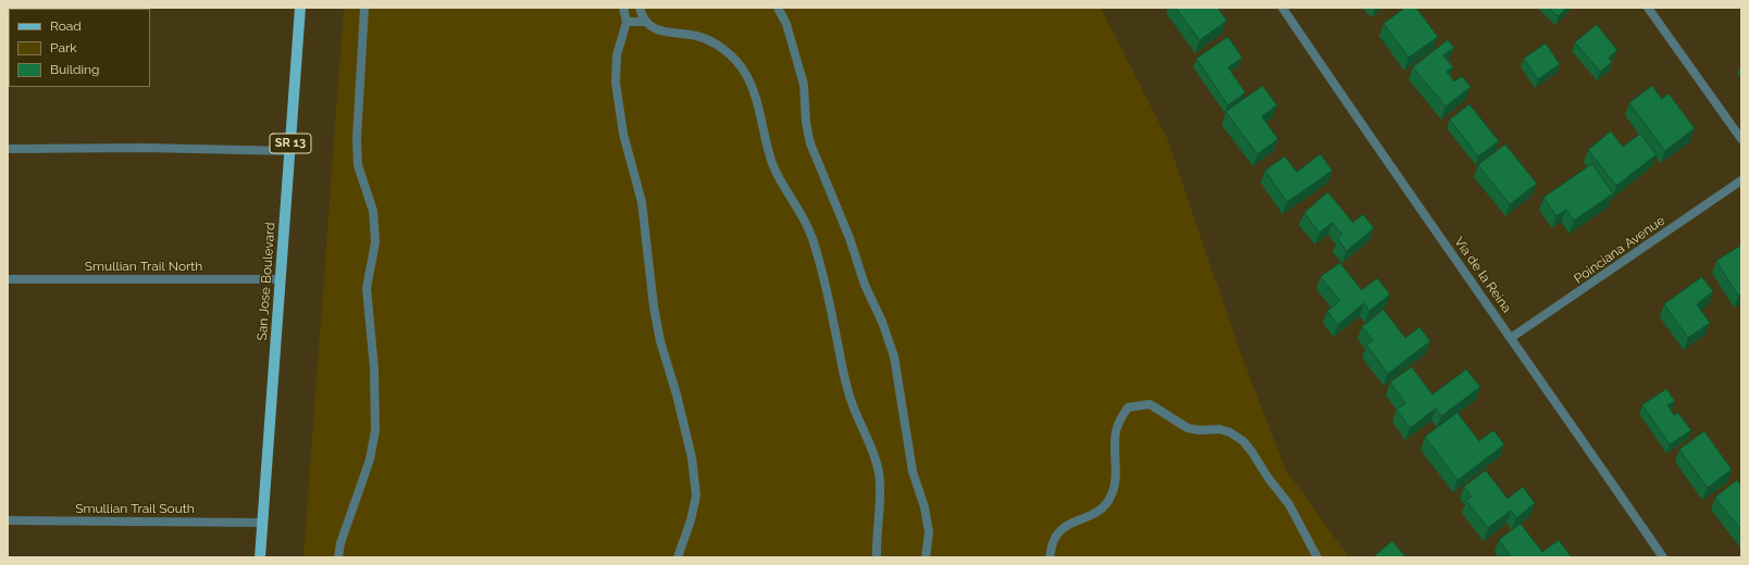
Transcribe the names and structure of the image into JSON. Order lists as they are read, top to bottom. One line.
{"streets":{"main road":["SR 13","San Jose Boulevard"],"street":["Poinciana Avenue","Smullian Trail North","Via de la Reina","Smullian Trail South"]},"crossings":[["Poinciana Avenue","Via de la Reina"],["Smullian Trail North","San Jose Boulevard"],["San Jose Boulevard","Smullian Trail South"]],"legend":["Road","Park","Building"]}
